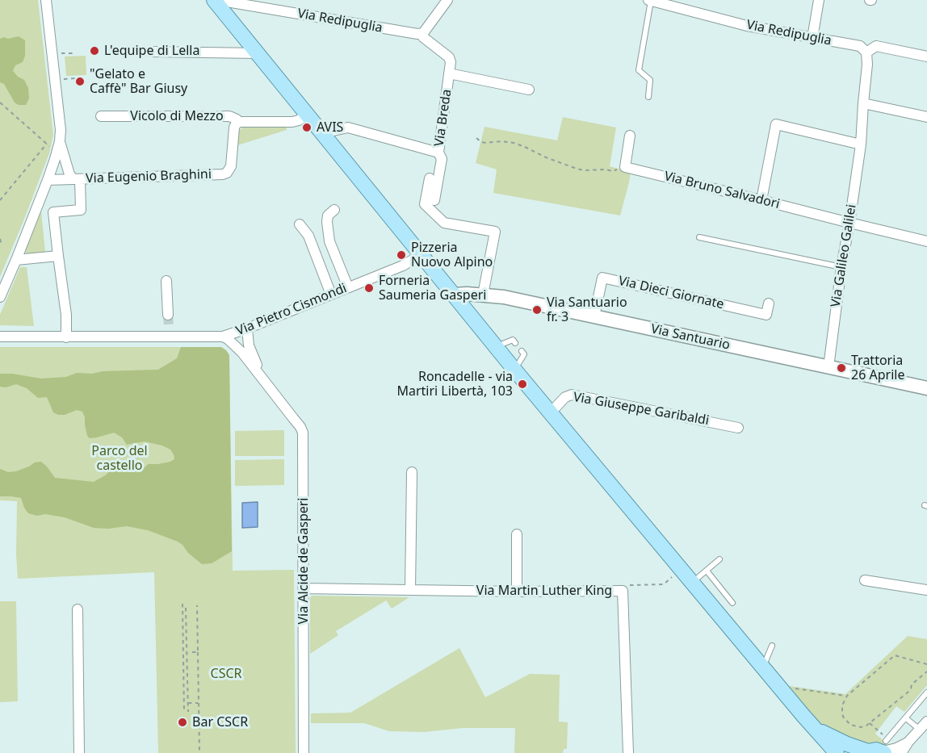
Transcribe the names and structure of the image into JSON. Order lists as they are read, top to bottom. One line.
{"streets":{"street":["Via Redipuglia","Vicolo di Mezzo","Via Breda","Via Eugenio Braghini","Via Bruno Salvadori","Via Galileo Galilei","Via Dieci Giornate","Via Pietro Cismondi","Via Santuario","Via Giuseppe Garibaldi","Via Alcide de Gasperi","Via Martin Luther King"]},"crossings":[["Via Redipuglia","Via Breda"],["Via Redipuglia","Via Galileo Galilei"],["Vicolo di Mezzo","Via Eugenio Braghini"],["Via Bruno Salvadori","Via Galileo Galilei"],["Via Galileo Galilei","Via Santuario"],["Via Dieci Giornate","Via Santuario"],["Via Pietro Cismondi","Via Alcide de Gasperi"],["Via Alcide de Gasperi","Via Martin Luther King"]],"parks":["Parco del castello","CSCR"],"places":["L'equipe di Lella","\"Gelato e Caffè\" Bar Giusy","AVIS","Pizzeria Nuovo Alpino","Forneria Saumeria Gasperi","Via Santuario fr. 3","Trattoria 26 Aprile","Roncadelle - via Martiri Libertà, 103","Bar CSCR"]}
